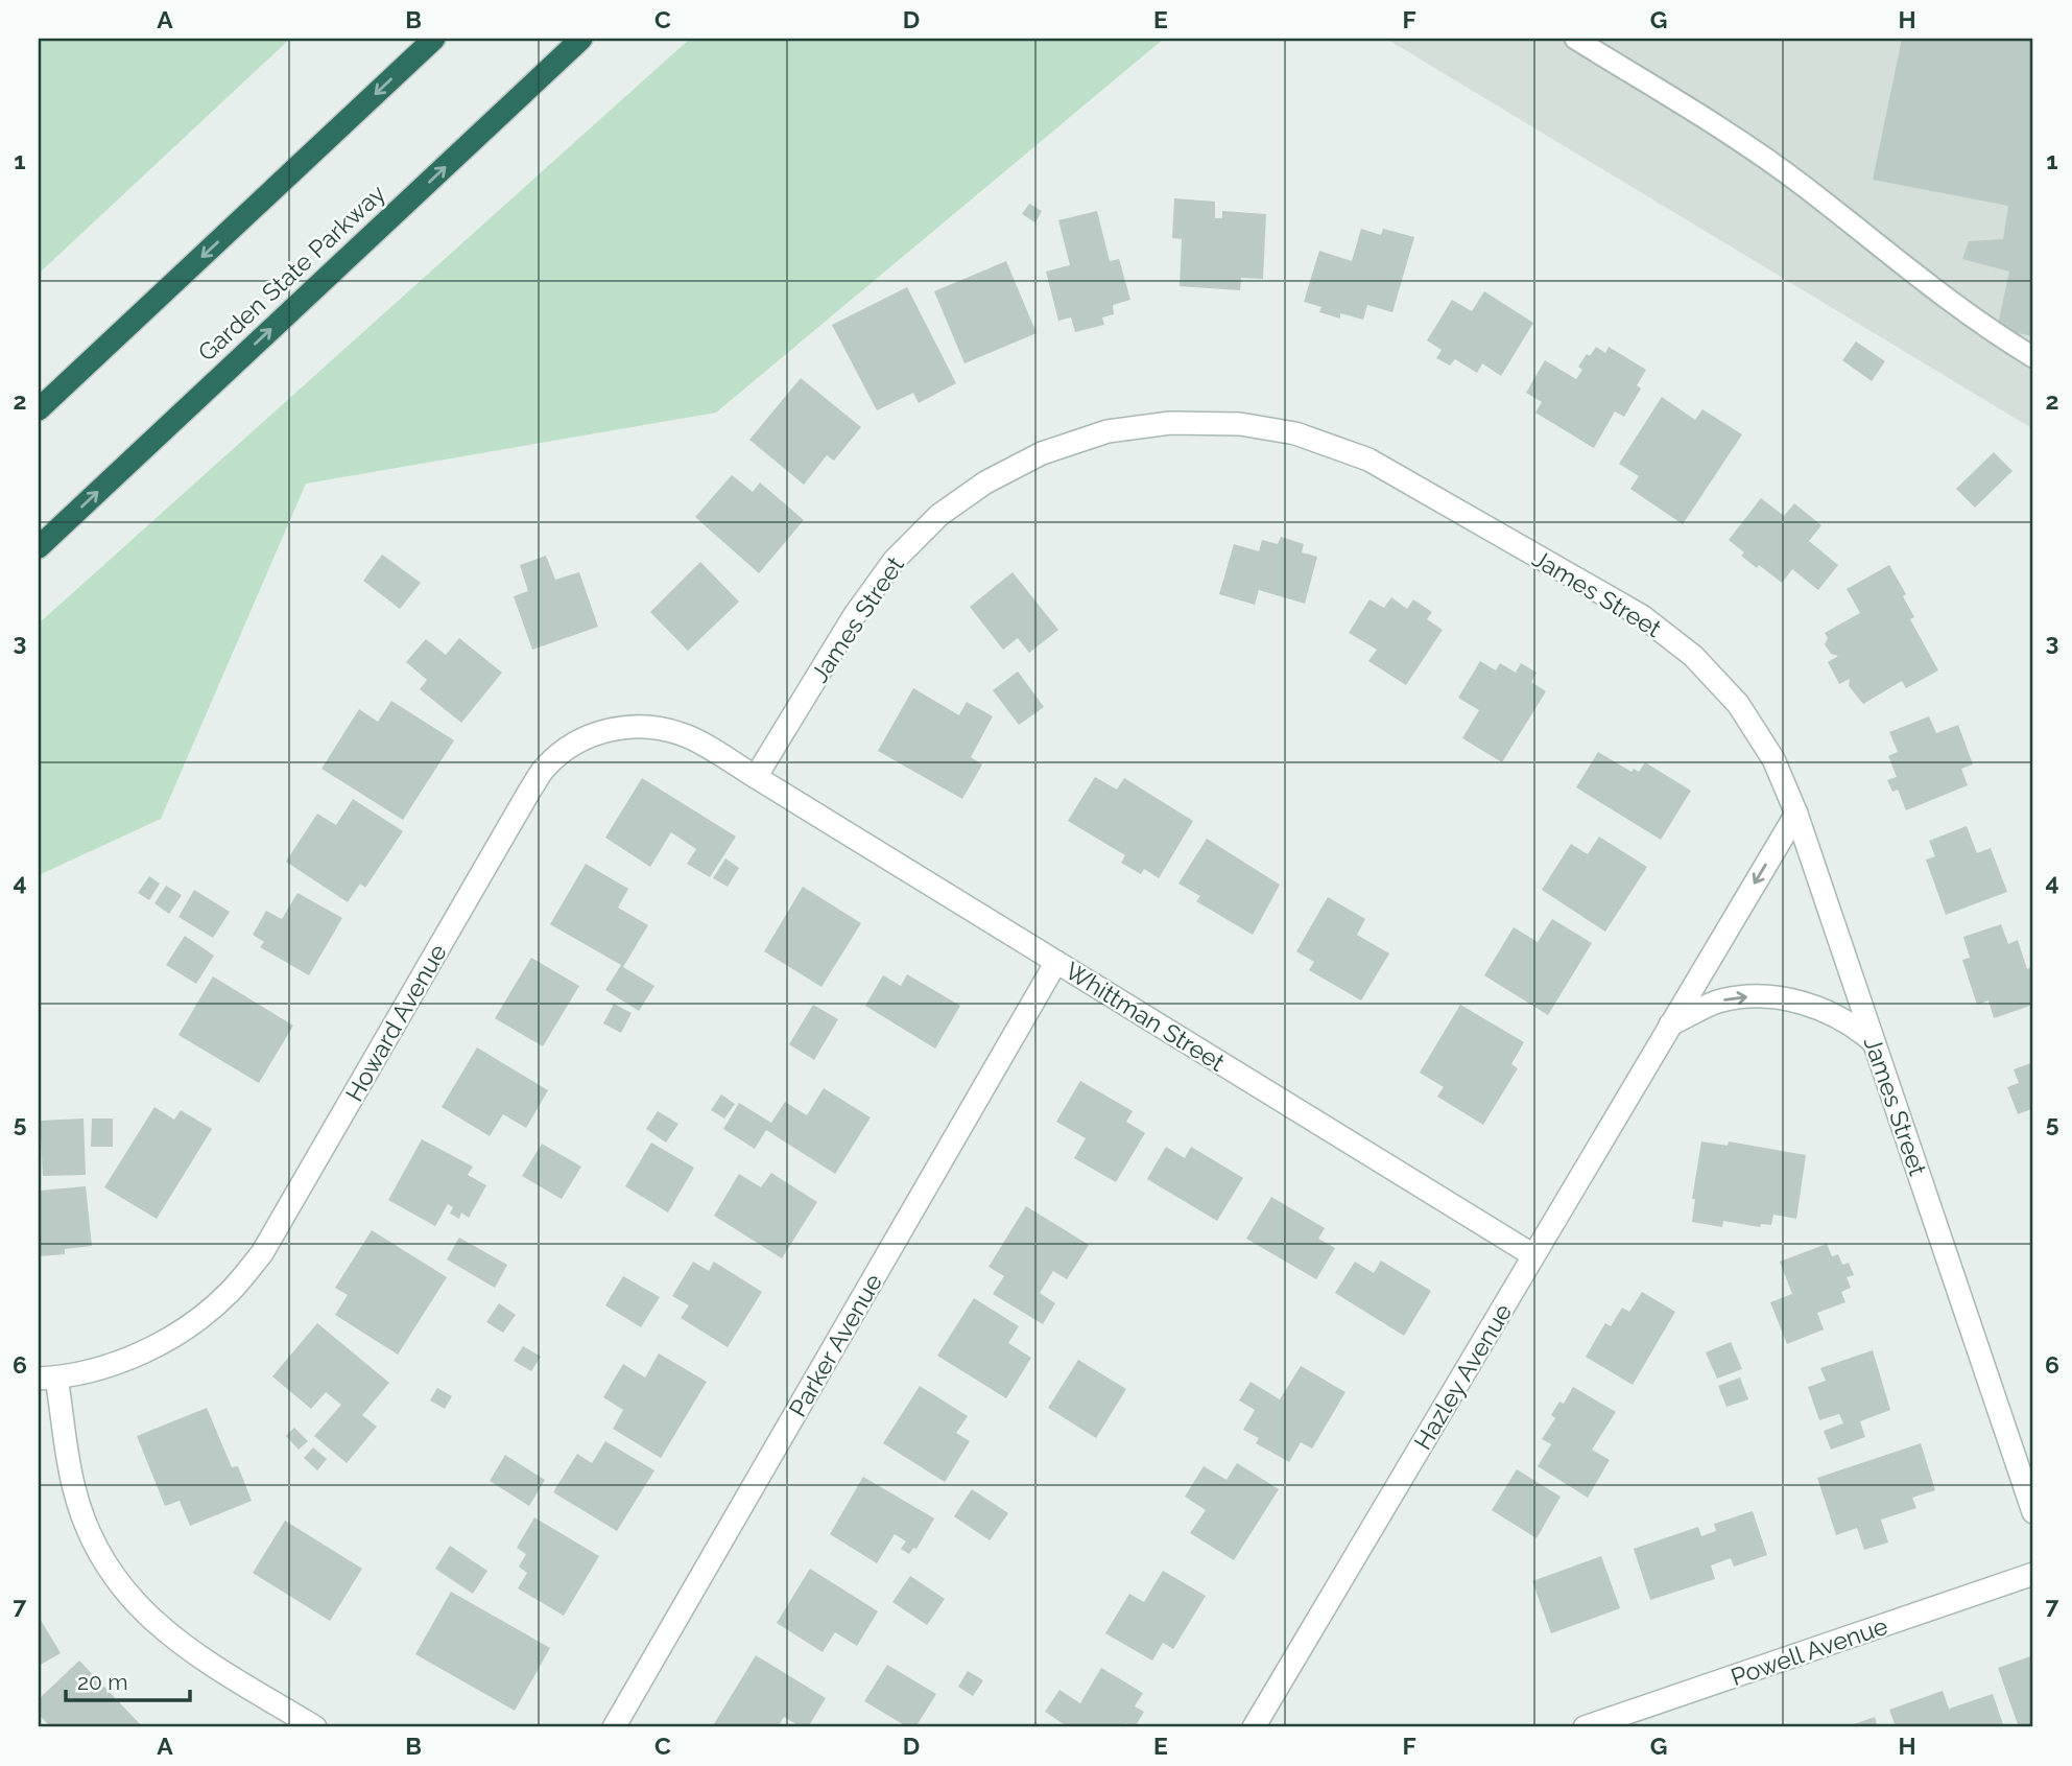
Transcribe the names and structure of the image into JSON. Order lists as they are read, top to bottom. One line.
{"streets":{"highway":["Garden State Parkway"],"street":["James Street","Whittman Street","Howard Avenue","Parker Avenue","Hazley Avenue","Powell Avenue"]},"crossings":[["James Street","Whittman Street"],["James Street","Howard Avenue"],["James Street","Hazley Avenue"],["Whittman Street","Howard Avenue"],["Whittman Street","Parker Avenue"],["Whittman Street","Hazley Avenue"]],"scale_bar":"20 m","grid":{"columns":["A","B","C","D","E","F","G","H"],"rows":["1","2","3","4","5","6","7"]}}
